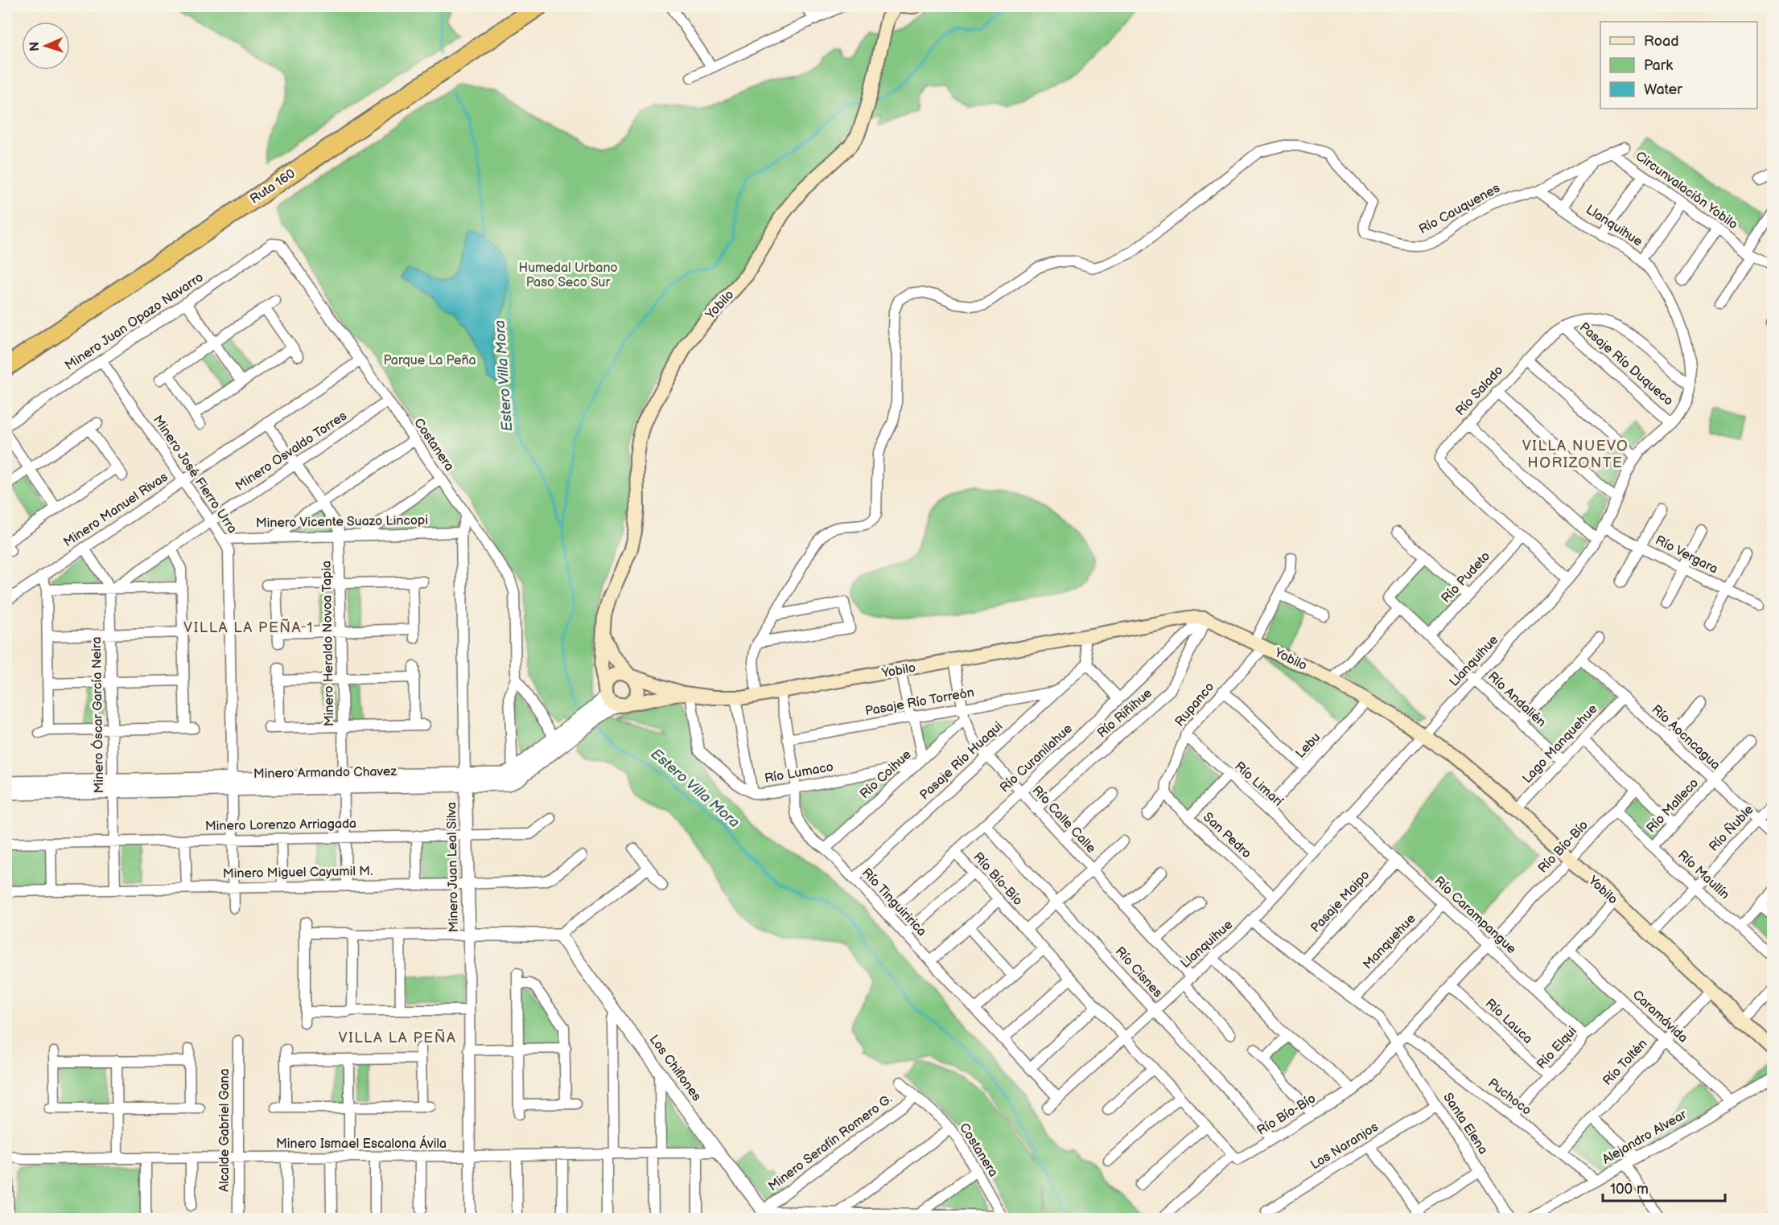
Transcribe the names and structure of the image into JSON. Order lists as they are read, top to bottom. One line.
{"streets":{"highway":["Ruta 160"],"main road":["Yobilo"],"street":["Circunvalación Yobilo","Río Cauquenes","Llanquihue","Minero Juan Opazo Navarro","Pasaje Río Duqueco","Río Salado","Costanera","Minero Osvaldo Torres","Minero José Fierro Urra","Minero Manuel Rivas","Minero Vicente Suazo Lincopi","Río Vergara","Río Pudeto","Minero Heraldo Novoa Tapia","Río Andalién","Pasaje Río Torreón","Rupanco","Río Riñihue","Minero Óscar García Neira","Río Aocncagua","Lago Manquehue","Lebu","Río Curanilahue","Pasaje Río Huaqui","Minero Armando Chavez","Río Lumaco","Río Coihue","Río Limarí","Río Malleco","Río Calle Calle","Minero Lorenzo Arriagada","Río Ñuble","San Pedro","Río Bío-Bío","Minero Juan Leal Silva","Minero Miguel Cayumil M.","Río Maullín","Pasaje Maipo","Río Tinguiririca","Río Carampangue","Manquehue","Río Cisnes","Caramávida","Río Lauca","Río Elqui","Río Toltén","Los Chiflones","Puchoco","Santa Elena","Alcalde Gabriel Gana","Alejandro Alvear","Minero Serafín Romero G.","Minero Ismael Escalona Ávila","Los Naranjos"]},"crossings":[["Río Cauquenes","Llanquihue"],["Llanquihue","Yobilo"],["Llanquihue","Pasaje Río Duqueco"],["Llanquihue","Río Salado"],["Llanquihue","Río Vergara"],["Llanquihue","Río Andalién"],["Llanquihue","Río Limarí"],["Llanquihue","Río Calle Calle"],["Llanquihue","San Pedro"],["Llanquihue","Río Bío-Bío"],["Llanquihue","Río Tinguiririca"],["Llanquihue","Río Carampangue"],["Llanquihue","Río Cisnes"],["Yobilo","Rupanco"],["Yobilo","Río Riñihue"],["Yobilo","Lago Manquehue"],["Yobilo","Lebu"],["Yobilo","Río Curanilahue"],["Yobilo","Minero Armando Chavez"],["Yobilo","Río Lumaco"],["Yobilo","Río Calle Calle"],["Yobilo","Río Ñuble"],["Yobilo","Río Bío-Bío"],["Yobilo","Río Tinguiririca"],["Yobilo","Río Toltén"],["Minero Juan Opazo Navarro","Costanera"],["Minero Juan Opazo Navarro","Minero José Fierro Urra"],["Pasaje Río Duqueco","Río Salado"],["Río Salado","Río Pudeto"],["Costanera","Minero Osvaldo Torres"],["Costanera","Minero Manuel Rivas"],["Costanera","Minero Armando Chavez"],["Costanera","Minero Juan Leal Silva"],["Costanera","Minero Serafín Romero G."],["Minero Osvaldo Torres","Minero José Fierro Urra"],["Minero Osvaldo Torres","Minero Heraldo Novoa Tapia"],["Minero Osvaldo Torres","Minero Óscar García Neira"],["Minero José Fierro Urra","Minero Manuel Rivas"],["Minero José Fierro Urra","Minero Vicente Suazo Lincopi"],["Minero José Fierro Urra","Minero Armando Chavez"],["Minero José Fierro Urra","Minero Lorenzo Arriagada"],["Minero José Fierro Urra","Minero Miguel Cayumil M."],["Minero Manuel Rivas","Minero Heraldo Novoa Tapia"],["Minero Manuel Rivas","Minero Óscar García Neira"],["Minero Vicente Suazo Lincopi","Minero Heraldo Novoa Tapia"],["Minero Vicente Suazo Lincopi","Minero Juan Leal Silva"],["Río Pudeto","Río Andalién"],["Minero Heraldo Novoa Tapia","Minero Armando Chavez"],["Minero Heraldo Novoa Tapia","Minero Lorenzo Arriagada"],["Minero Heraldo Novoa Tapia","Minero Miguel Cayumil M."],["Río Andalién","Lago Manquehue"],["Pasaje Río Torreón","Pasaje Río Huaqui"],["Pasaje Río Torreón","Río Calle Calle"],["Pasaje Río Torreón","Río Tinguiririca"],["Rupanco","Río Limarí"],["Rupanco","San Pedro"],["Río Riñihue","Río Curanilahue"],["Río Riñihue","Río Calle Calle"],["Minero Óscar García Neira","Minero Armando Chavez"],["Minero Óscar García Neira","Minero Lorenzo Arriagada"],["Minero Óscar García Neira","Minero Miguel Cayumil M."],["Río Aocncagua","Lago Manquehue"],["Río Aocncagua","Río Malleco"],["Río Aocncagua","Río Ñuble"],["Lebu","Río Limarí"],["Río Curanilahue","Río Calle Calle"],["Río Curanilahue","Río Bío-Bío"],["Río Curanilahue","Río Tinguiririca"],["Río Curanilahue","Río Cisnes"],["Pasaje Río Huaqui","Río Calle Calle"],["Pasaje Río Huaqui","Río Tinguiririca"],["Minero Armando Chavez","Minero Juan Leal Silva"],["Río Lumaco","Río Coihue"],["Río Lumaco","Río Tinguiririca"],["Río Coihue","Río Calle Calle"],["Río Coihue","Río Tinguiririca"],["Río Malleco","Río Maullín"],["Minero Lorenzo Arriagada","Minero Juan Leal Silva"],["Río Ñuble","Río Maullín"],["Río Bío-Bío","Río Maullín"],["Río Bío-Bío","Río Carampangue"],["Río Bío-Bío","Río Cisnes"],["Río Bío-Bío","Río Lauca"],["Río Bío-Bío","Puchoco"],["Río Bío-Bío","Santa Elena"],["Minero Juan Leal Silva","Minero Miguel Cayumil M."],["Minero Juan Leal Silva","Minero Ismael Escalona Ávila"],["Pasaje Maipo","Río Carampangue"],["Río Carampangue","Manquehue"],["Río Carampangue","Río Elqui"],["Caramávida","Río Elqui"],["Caramávida","Río Toltén"],["Caramávida","Alejandro Alvear"],["Río Lauca","Río Elqui"],["Río Elqui","Puchoco"],["Río Toltén","Puchoco"],["Los Chiflones","Minero Serafín Romero G."],["Los Chiflones","Minero Ismael Escalona Ávila"],["Puchoco","Alejandro Alvear"],["Santa Elena","Los Naranjos"],["Alcalde Gabriel Gana","Minero Ismael Escalona Ávila"]],"districts":["VILLA NUEVO HORIZONTE","VILLA LA PEÑA 1","VILLA LA PEÑA"],"water":["Estero Villa Mora"],"parks":["Humedal Urbano Paso Seco Sur","Parque La Peña"],"legend":["Road","Park","Water"],"scale_bar":"100 m","north":"left"}
